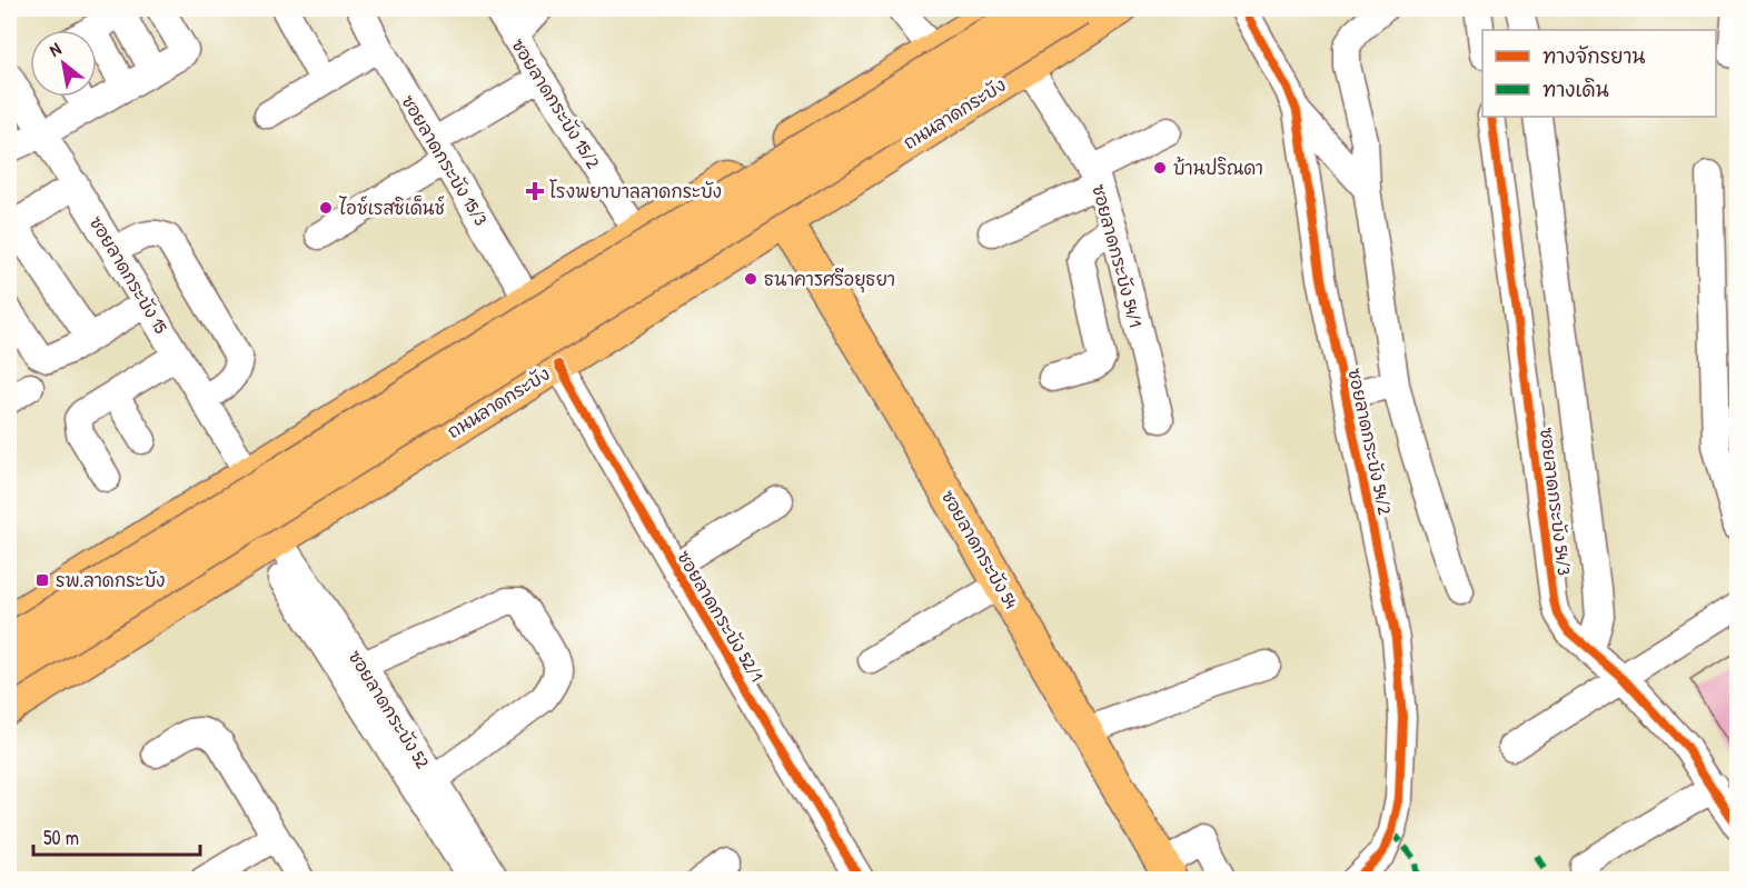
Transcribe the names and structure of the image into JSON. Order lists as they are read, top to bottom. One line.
{"streets":{"main road":["ถนนลาดกระบัง","ซอยลาดกระบัง 54"],"street":["ซอยลาดกระบัง 15/2","ซอยลาดกระบัง 15/3","ซอยลาดกระบัง 54/1","ซอยลาดกระบัง 15","ซอยลาดกระบัง 54/2","ซอยลาดกระบัง 54/3","ซอยลาดกระบัง 52/1","ซอยลาดกระบัง 52"]},"crossings":[["ถนนลาดกระบัง","ซอยลาดกระบัง 54/1"],["ถนนลาดกระบัง","ซอยลาดกระบัง 54"],["ถนนลาดกระบัง","ซอยลาดกระบัง 52/1"],["ถนนลาดกระบัง","ซอยลาดกระบัง 52"]],"places":{"other":["บ้านปริณดา","ไอช์เรสซิเด็นช์","ธนาคารศรีอยุธยา"],"health":["โรงพยาบาลลาดกระบัง"],"transit":["รพ.ลาดกระบัง"]},"legend":["ทางจักรยาน","ทางเดิน"],"scale_bar":"50 m","north":"top left"}
